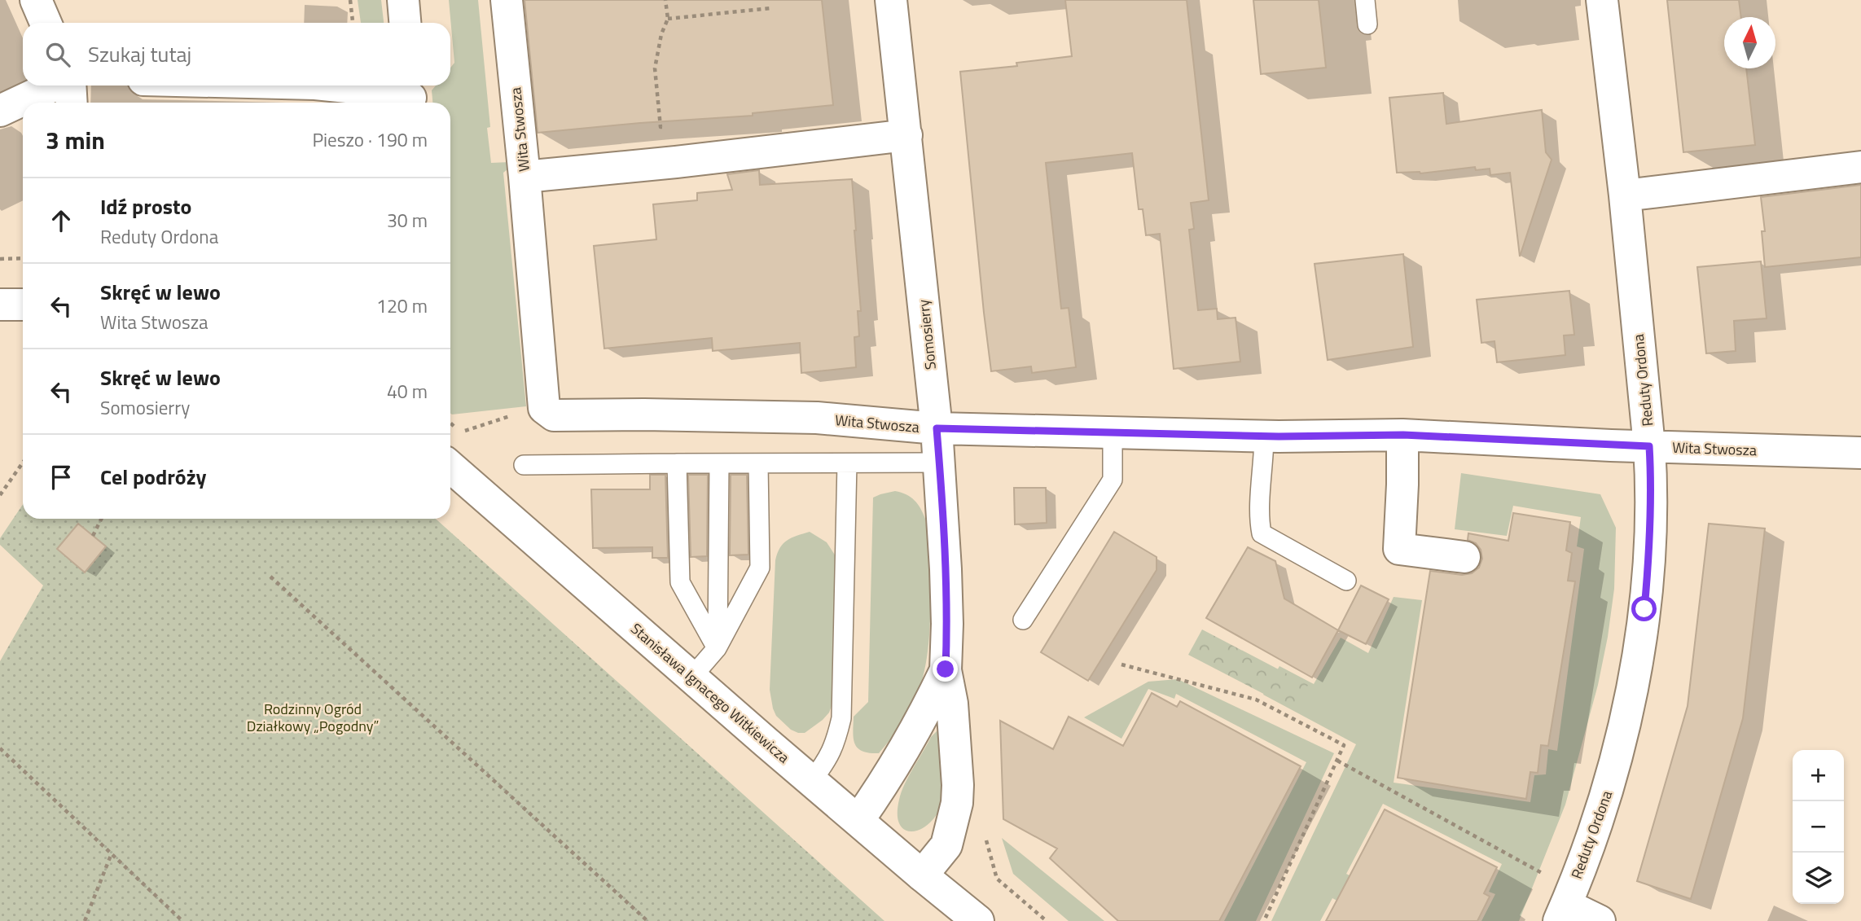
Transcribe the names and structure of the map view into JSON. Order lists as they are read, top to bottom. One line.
{"streets":{"street":["Wita Stwosza","Somosierry","Reduty Ordona","Stanisława Ignacego Witkiewicza"]},"crossings":[["Wita Stwosza","Somosierry"],["Wita Stwosza","Reduty Ordona"],["Somosierry","Stanisława Ignacego Witkiewicza"]],"parks":["Rodzinny Ogród Działkowy „Pogodny”"],"north":"top","page":{"search":"Szukaj tutaj","heading":["3 min","Pieszo · 190 m"],"list":[["Idź prosto","Reduty Ordona","30 m"],["Skręć w lewo","Wita Stwosza","120 m"],["Skręć w lewo","Somosierry","40 m"],"Cel podróży"],"map_buttons":["+","−"]}}
